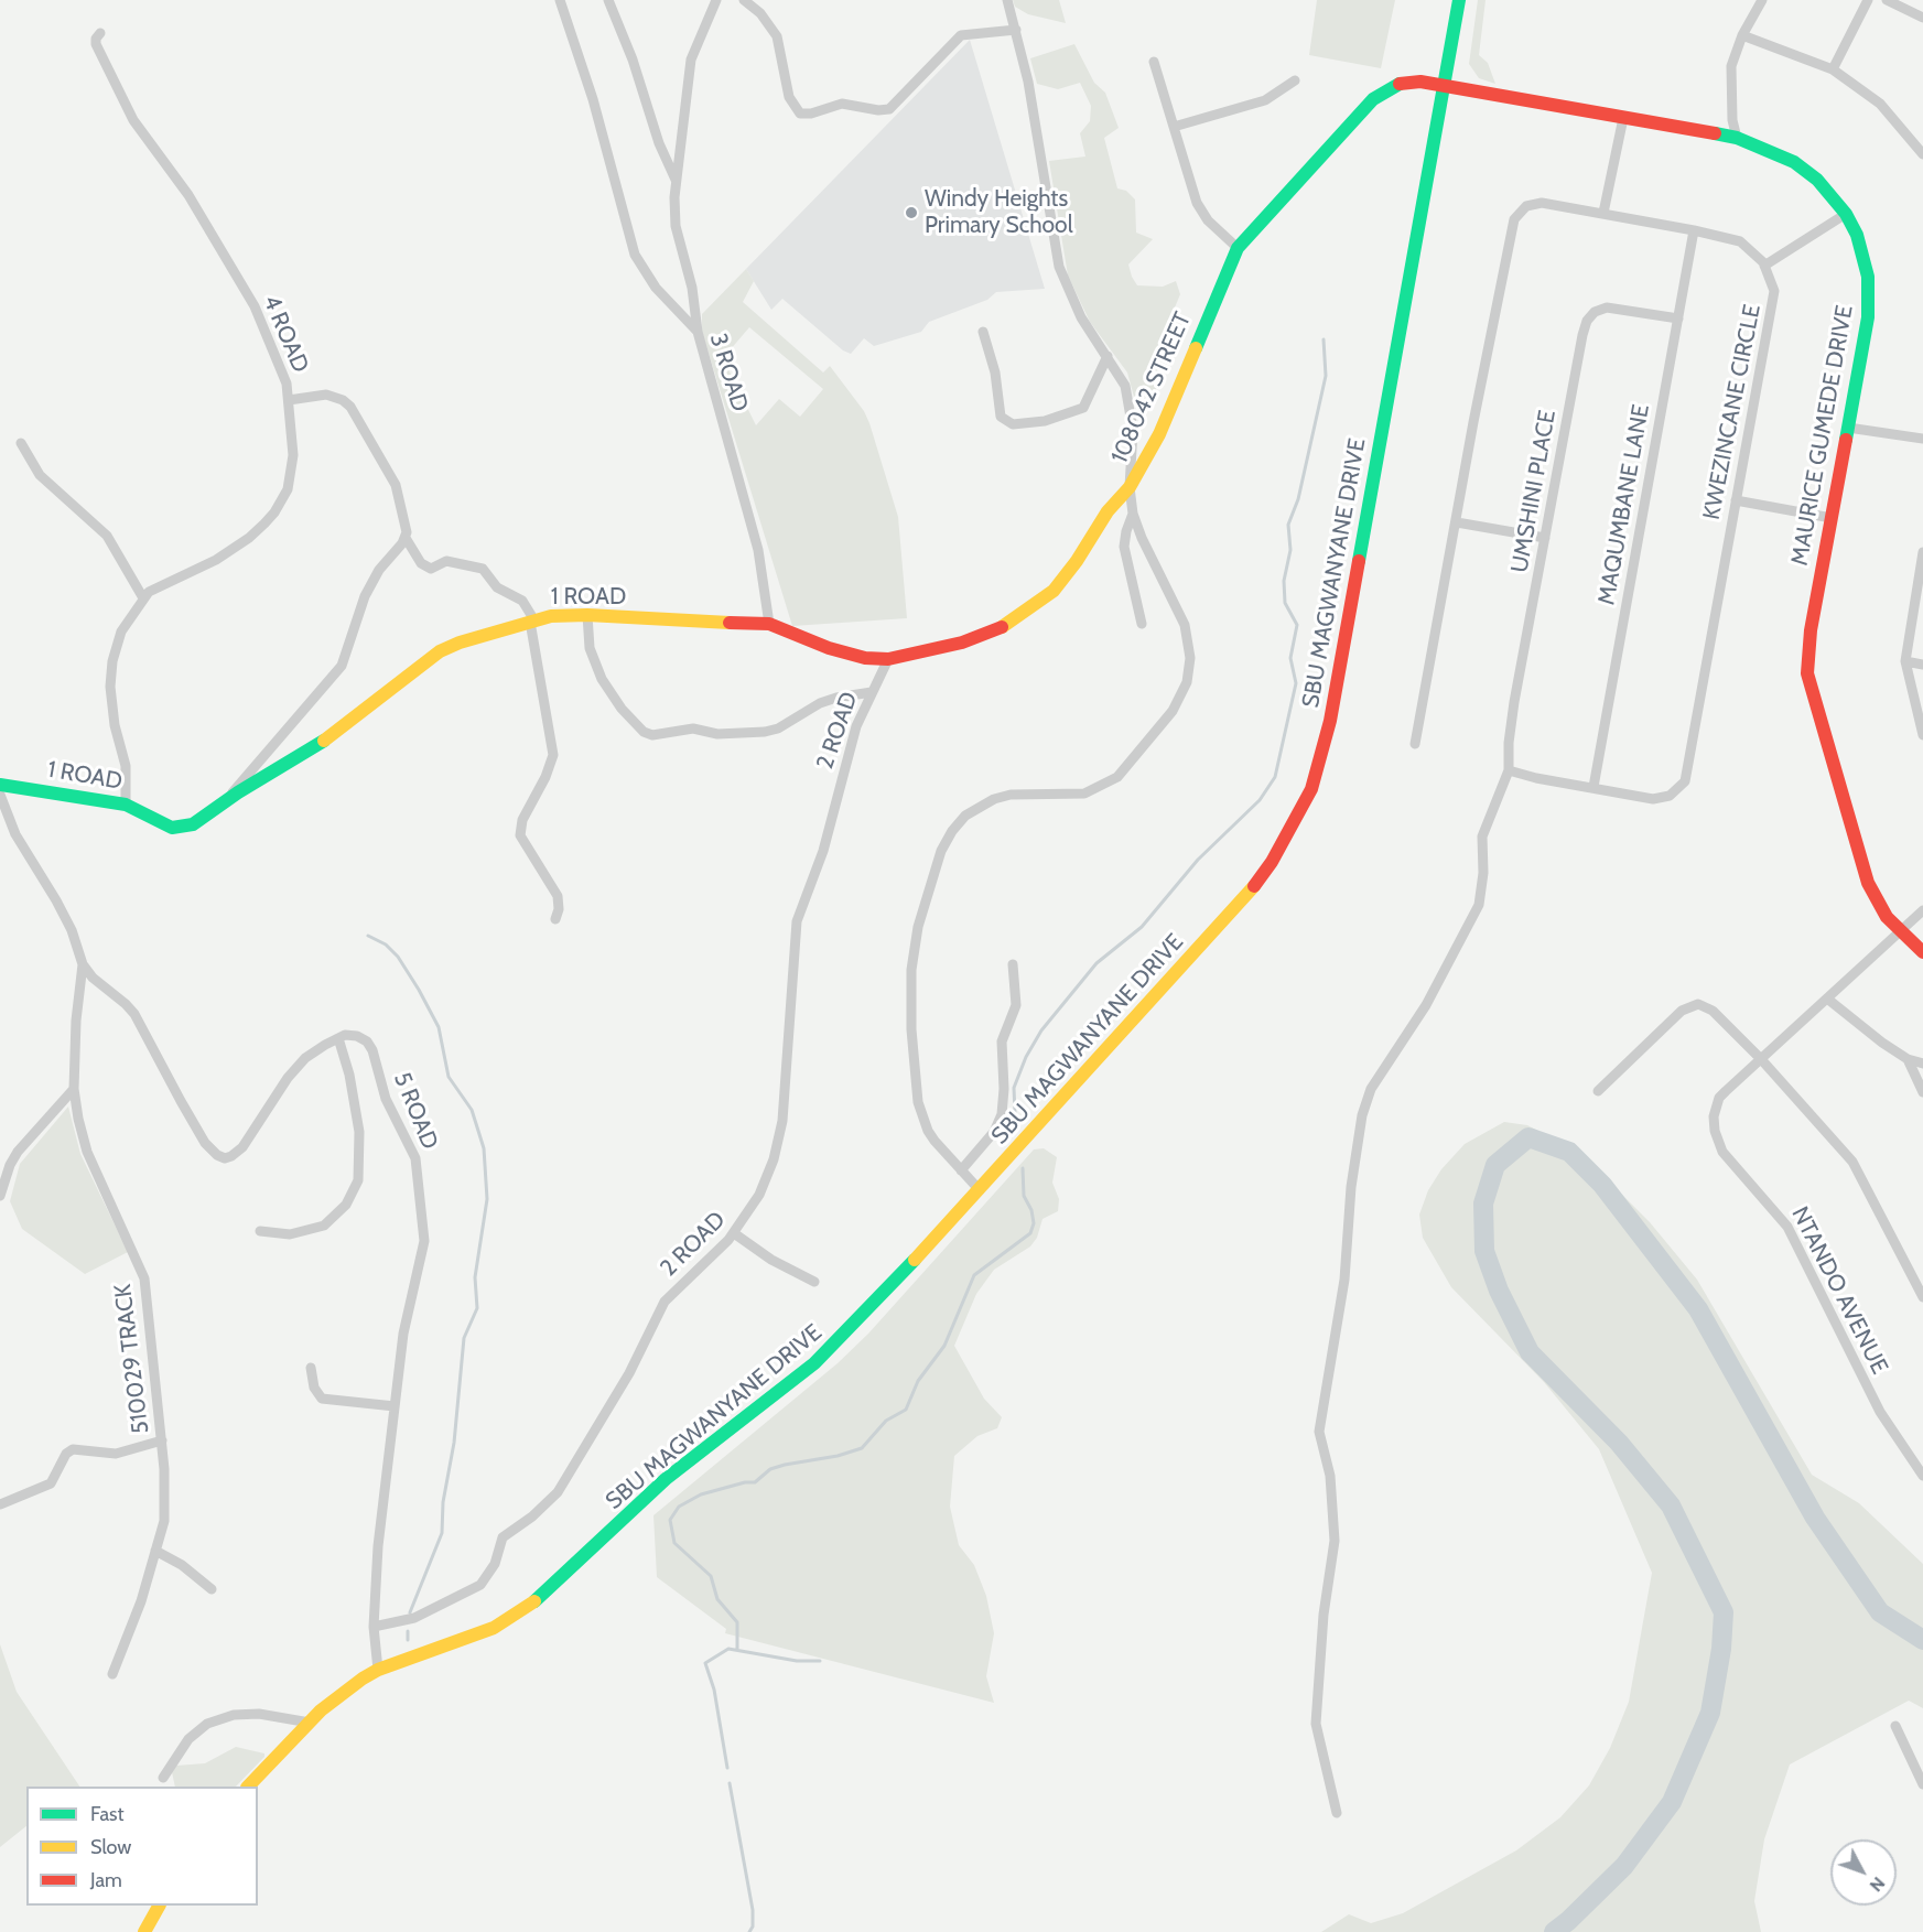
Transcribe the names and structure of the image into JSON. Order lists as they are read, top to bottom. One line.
{"streets":{"street":["4 ROAD","3 ROAD","108042 STREET","KWEZINCANE CIRCLE","MAURICE GUMEDE DRIVE","UMSHINI PLACE","MAQUMBANE LANE","SBU MAGWANYANE DRIVE","1 ROAD","2 ROAD","5 ROAD","NTANDO AVENUE","510029 TRACK"]},"crossings":[["3 ROAD","1 ROAD"],["108042 STREET","MAURICE GUMEDE DRIVE"],["108042 STREET","SBU MAGWANYANE DRIVE"],["108042 STREET","1 ROAD"],["KWEZINCANE CIRCLE","UMSHINI PLACE"],["KWEZINCANE CIRCLE","MAQUMBANE LANE"],["MAURICE GUMEDE DRIVE","SBU MAGWANYANE DRIVE"],["MAURICE GUMEDE DRIVE","NTANDO AVENUE"],["UMSHINI PLACE","MAQUMBANE LANE"],["SBU MAGWANYANE DRIVE","5 ROAD"],["1 ROAD","2 ROAD"],["2 ROAD","5 ROAD"]],"places":["Windy Heights Primary School"],"legend":["Fast","Slow","Jam"],"north":"bottom right"}
